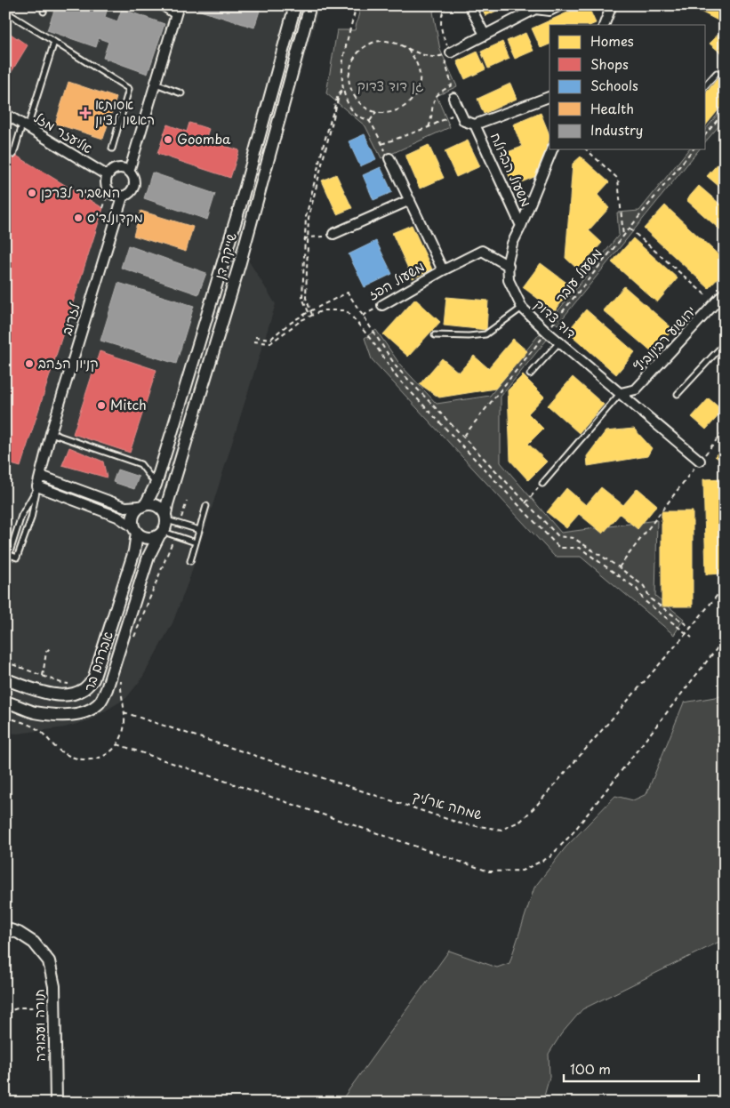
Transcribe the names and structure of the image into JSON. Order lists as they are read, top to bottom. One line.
{"streets":{"street":["אליעזר מזל","משעול הבדולח","שייקה דן","משעול הפז","לזרוב","דוד צדוק","יהושוע רבינוביץ","אברהם בר","תורה ועבודה"],"path":["משעול ענבר","שמחה ארליך"]},"crossings":[["אליעזר מזל","לזרוב"],["משעול הבדולח","דוד צדוק"],["שייקה דן","אברהם בר"],["משעול ענבר","דוד צדוק"],["משעול הפז","דוד צדוק"],["דוד צדוק","יהושוע רבינוביץ"]],"parks":["גן דוד צדוק"],"places":{"health":["אסותא ראשון לציון"],"other":["Goomba","המשביר לצרכן","מקדונלד'ס","קניון הזהב","Mitch"]},"legend":["Homes","Shops","Schools","Health","Industry"],"scale_bar":"100 m"}
